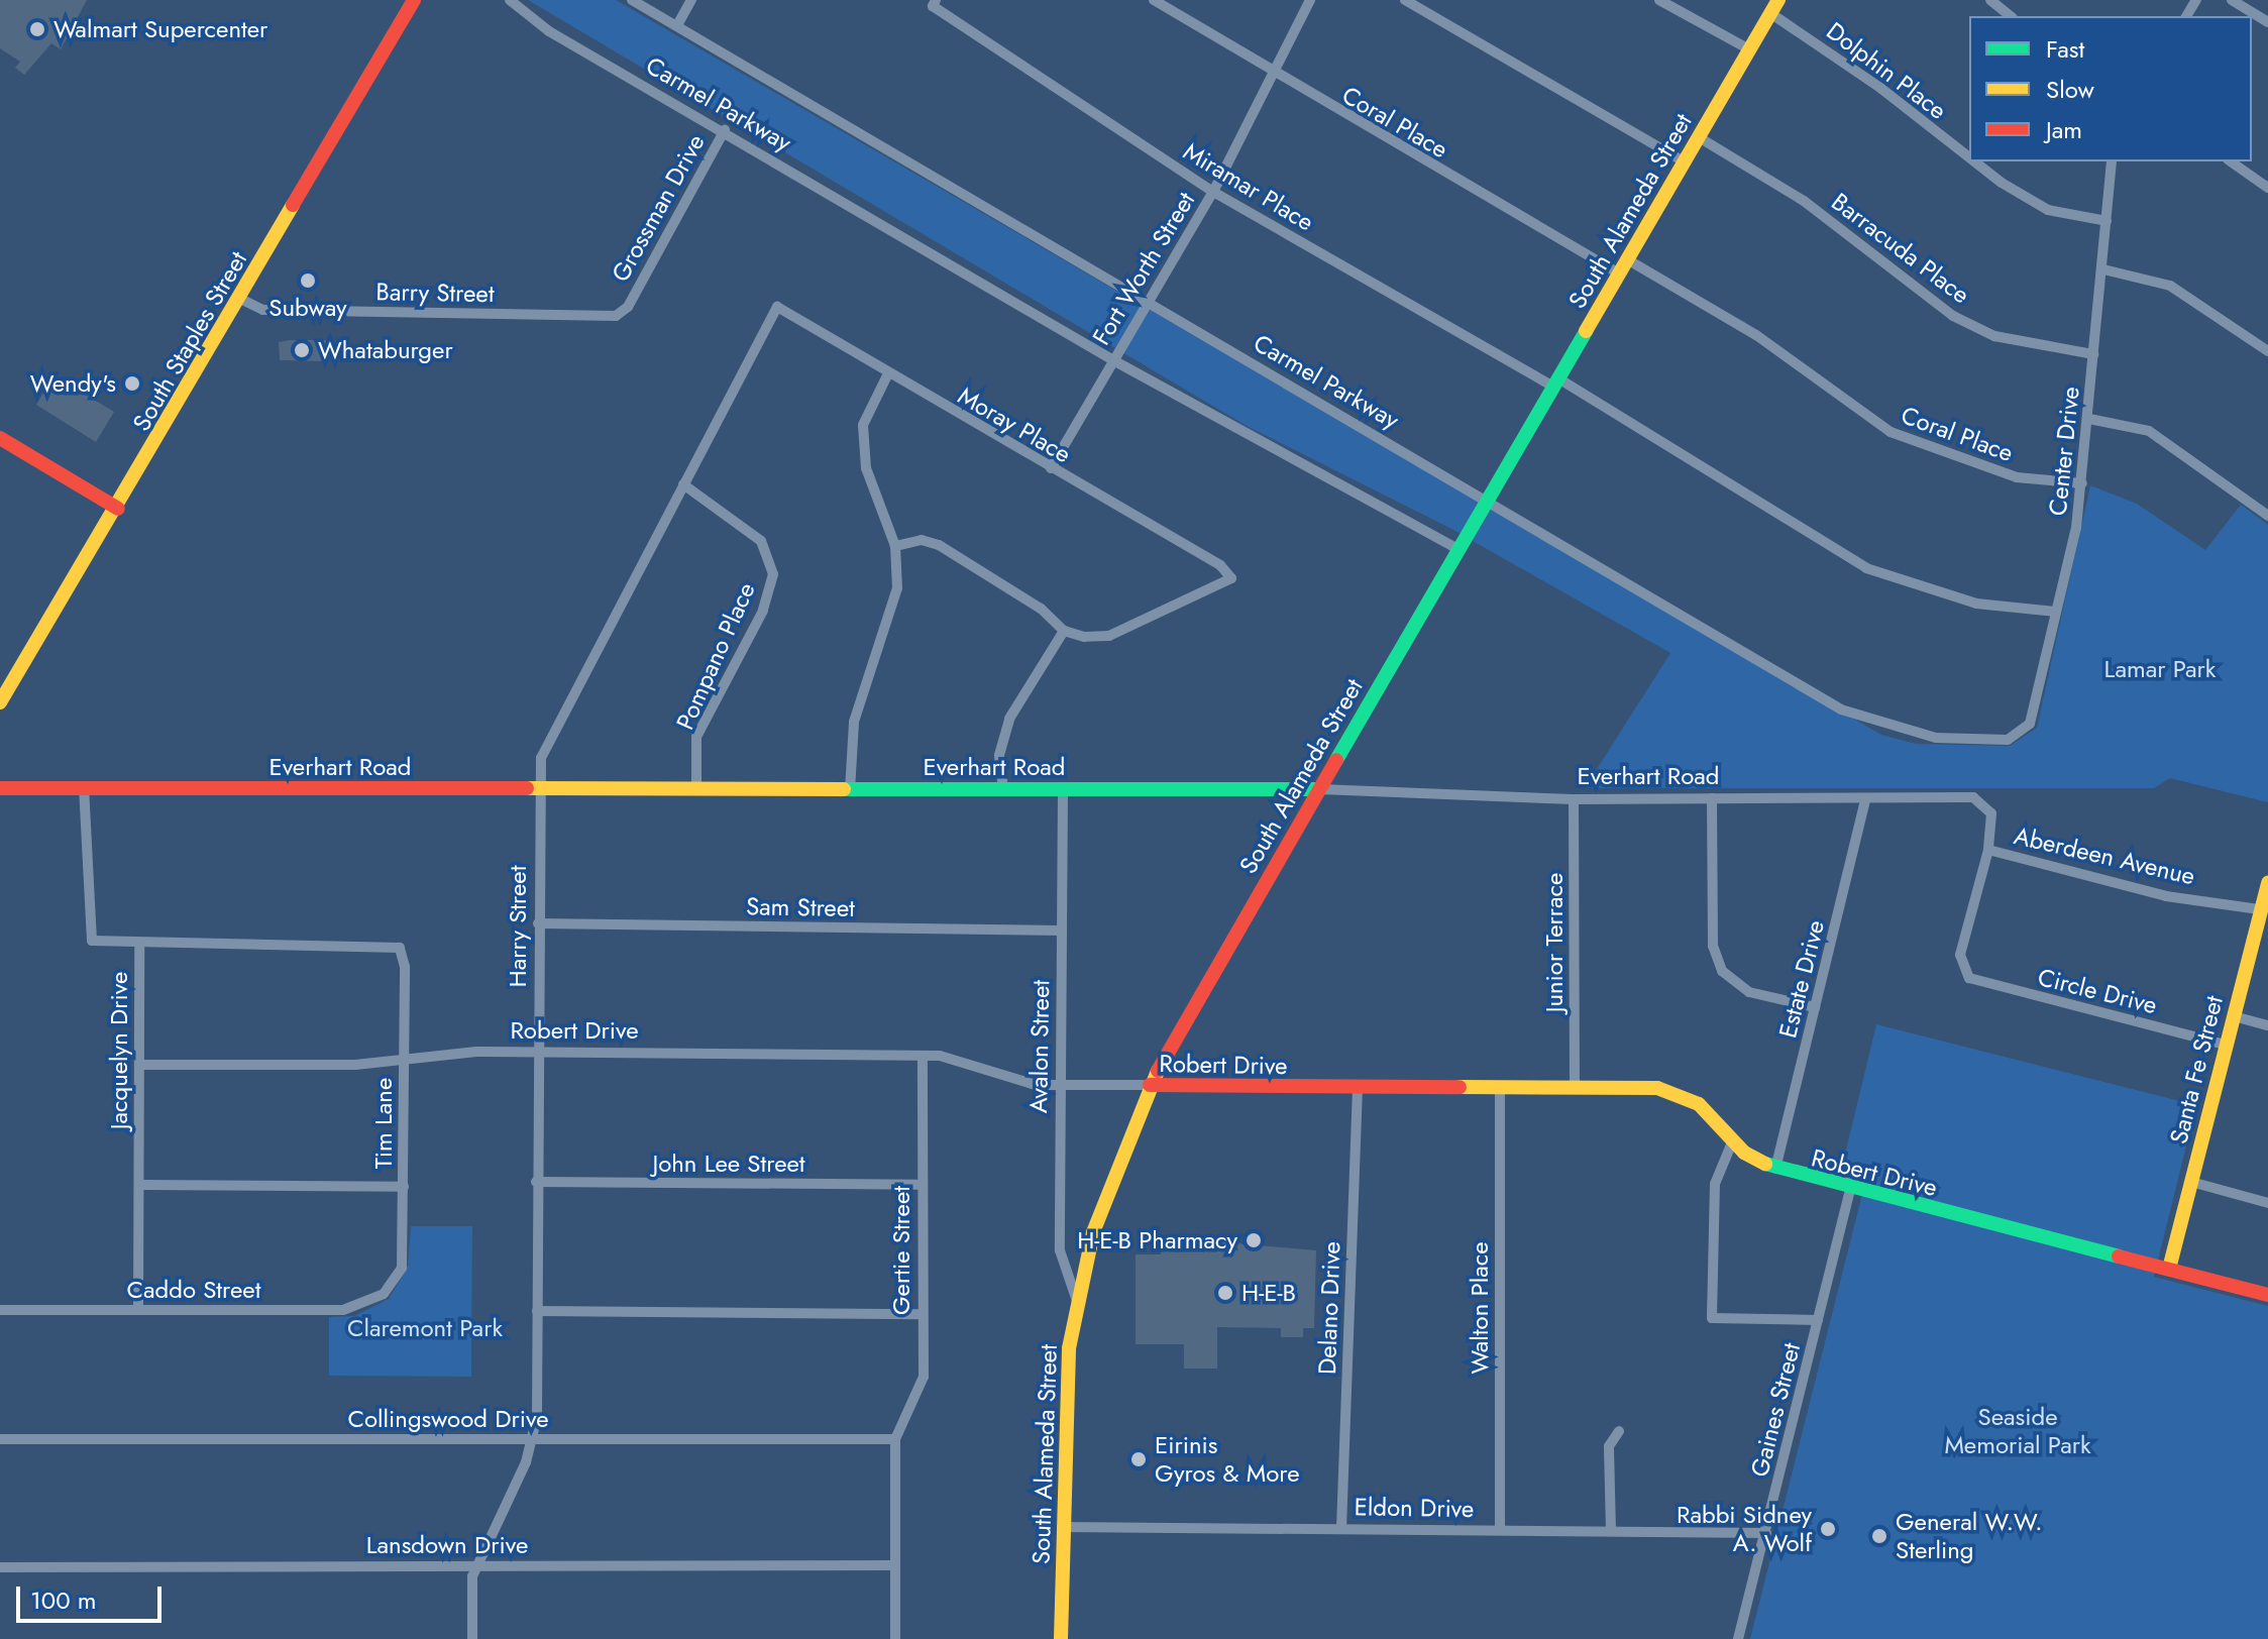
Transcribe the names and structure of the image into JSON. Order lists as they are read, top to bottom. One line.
{"streets":{"main road":["South Alameda Street","South Staples Street","Everhart Road","Robert Drive","Santa Fe Street"],"street":["Dolphin Place","Carmel Parkway","Coral Place","Miramar Place","Grossman Drive","Barracuda Place","Fort Worth Street","Barry Street","Moray Place","Center Drive","Pompano Place","Aberdeen Avenue","Sam Street","Harry Street","Junior Terrace","Estate Drive","Circle Drive","Avalon Street","Jacquelyn Drive","Tim Lane","John Lee Street","Gertie Street","Caddo Street","Delano Drive","Walton Place","Gaines Street","Collingswood Drive","Eldon Drive","Lansdown Drive"]},"crossings":[["Dolphin Place","South Alameda Street"],["Dolphin Place","Center Drive"],["Carmel Parkway","Grossman Drive"],["Carmel Parkway","South Alameda Street"],["Carmel Parkway","Fort Worth Street"],["Carmel Parkway","Center Drive"],["Coral Place","South Alameda Street"],["Coral Place","Fort Worth Street"],["Coral Place","Center Drive"],["Miramar Place","South Alameda Street"],["Miramar Place","Fort Worth Street"],["Miramar Place","Center Drive"],["Grossman Drive","Barry Street"],["South Alameda Street","Barracuda Place"],["South Alameda Street","Everhart Road"],["South Alameda Street","Robert Drive"],["South Alameda Street","Avalon Street"],["South Alameda Street","Eldon Drive"],["Barracuda Place","Center Drive"],["Fort Worth Street","Moray Place"],["Barry Street","South Staples Street"],["Moray Place","Harry Street"],["Pompano Place","Everhart Road"],["Pompano Place","Harry Street"],["Everhart Road","Aberdeen Avenue"],["Everhart Road","Harry Street"],["Everhart Road","Junior Terrace"],["Everhart Road","Estate Drive"],["Everhart Road","Circle Drive"],["Everhart Road","Avalon Street"],["Everhart Road","Jacquelyn Drive"],["Aberdeen Avenue","Circle Drive"],["Aberdeen Avenue","Santa Fe Street"],["Sam Street","Harry Street"],["Sam Street","Avalon Street"],["Harry Street","Robert Drive"],["Harry Street","John Lee Street"],["Harry Street","Collingswood Drive"],["Harry Street","Lansdown Drive"],["Junior Terrace","Robert Drive"],["Estate Drive","Robert Drive"],["Circle Drive","Santa Fe Street"],["Robert Drive","Avalon Street"],["Robert Drive","Jacquelyn Drive"],["Robert Drive","Santa Fe Street"],["Robert Drive","Tim Lane"],["Robert Drive","Gertie Street"],["Robert Drive","Delano Drive"],["Robert Drive","Walton Place"],["Robert Drive","Gaines Street"],["Jacquelyn Drive","Tim Lane"],["Jacquelyn Drive","Caddo Street"],["Tim Lane","Caddo Street"],["John Lee Street","Gertie Street"],["Gertie Street","Collingswood Drive"],["Delano Drive","Eldon Drive"],["Walton Place","Eldon Drive"],["Gaines Street","Eldon Drive"]],"parks":["Lamar Park","Claremont Park","Seaside Memorial Park"],"places":["Walmart Supercenter","Subway","Whataburger","Wendy's","H-E-B Pharmacy","H-E-B","Eirinis Gyros & More","Rabbi Sidney A. Wolf","General W.W. Sterling"],"legend":["Fast","Slow","Jam"],"scale_bar":"100 m"}
